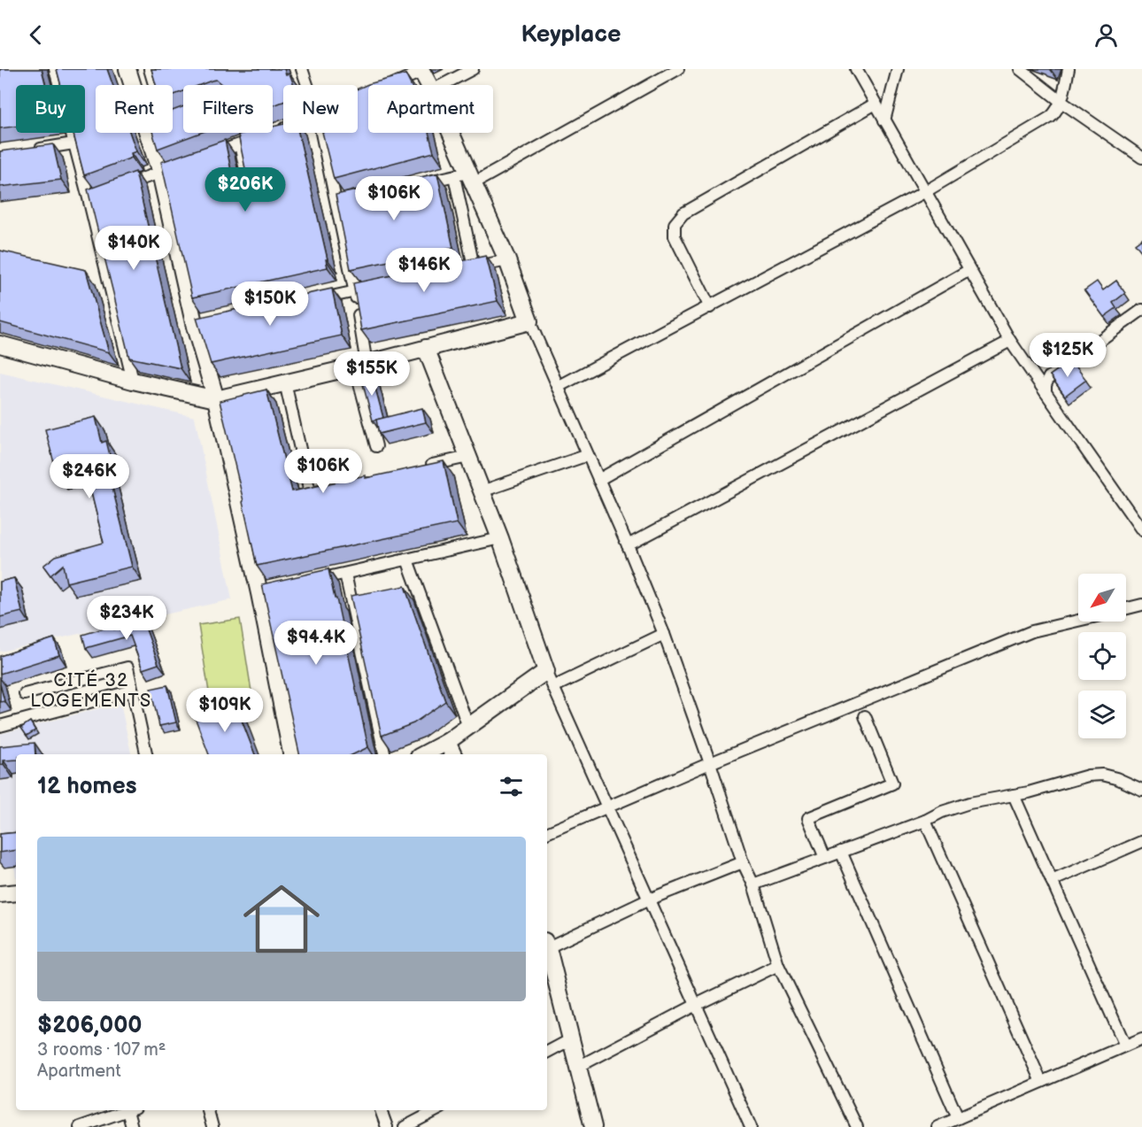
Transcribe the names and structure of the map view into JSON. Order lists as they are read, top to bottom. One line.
{"districts":["CITÉ 32 LOGEMENTS"],"north":"bottom left","page":{"header":"Keyplace","chip":["Buy","Rent","Filters","New","Apartment"],"price":["$206K","$106K","$140K","$146K","$150K","$125K","$155K","$106K","$246K","$234K","$94.4K","$109K"],"heading":"12 homes","list":[{"name":"$206,000","note":"3 rooms · 107 m² · Apartment"}]}}
